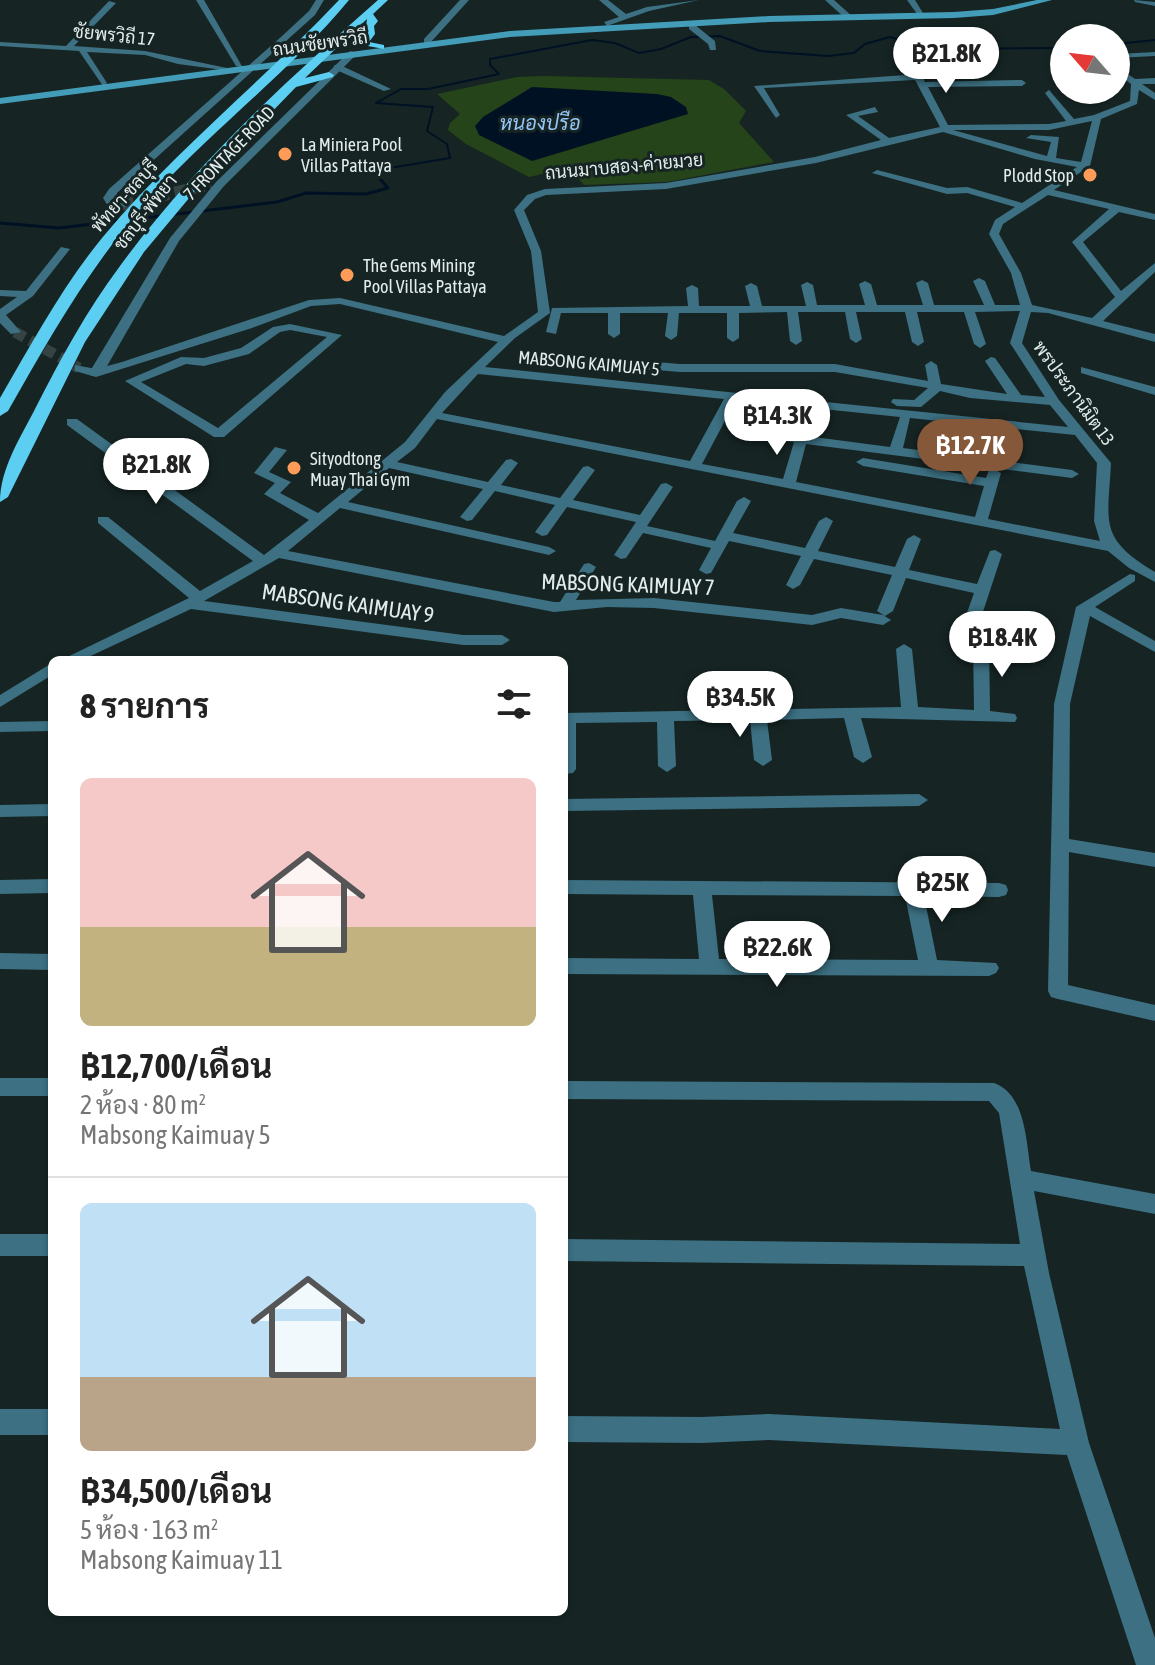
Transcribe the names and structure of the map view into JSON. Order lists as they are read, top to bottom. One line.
{"streets":{"highway":["พัทยา-ชลบุรี","ชลบุรี-พัทยา"],"main road":["ถนนชัยพรวิถี"],"street":["ชัยพรวิถี 17","7 FRONTAGE ROAD","ถนนมาบสอง-ค่ายมวย","MABSONG KAIMUAY 5","พรประภานิมิต 13","MABSONG KAIMUAY 7","MABSONG KAIMUAY 9"]},"crossings":[["ชัยพรวิถี 17","ถนนชัยพรวิถี"],["ถนนชัยพรวิถี","7 FRONTAGE ROAD"],["ถนนมาบสอง-ค่ายมวย","MABSONG KAIMUAY 5"],["ถนนมาบสอง-ค่ายมวย","MABSONG KAIMUAY 7"],["ถนนมาบสอง-ค่ายมวย","MABSONG KAIMUAY 9"],["MABSONG KAIMUAY 5","พรประภานิมิต 13"]],"water":["หนองปรือ"],"places":["La Miniera Pool Villas Pattaya","Plodd Stop","The Gems Mining Pool Villas Pattaya","Sityodtong Muay Thai Gym"],"north":"top left","page":{"price":["฿21.8K","฿14.3K","฿12.7K","฿21.8K","฿18.4K","฿34.5K","฿25K","฿22.6K"],"heading":"8 รายการ","list":[{"name":"฿12,700/เดือน","note":"2 ห้อง · 80 m² · Mabsong Kaimuay 5"},{"name":"฿34,500/เดือน","note":"5 ห้อง · 163 m² · Mabsong Kaimuay 11"}]}}
